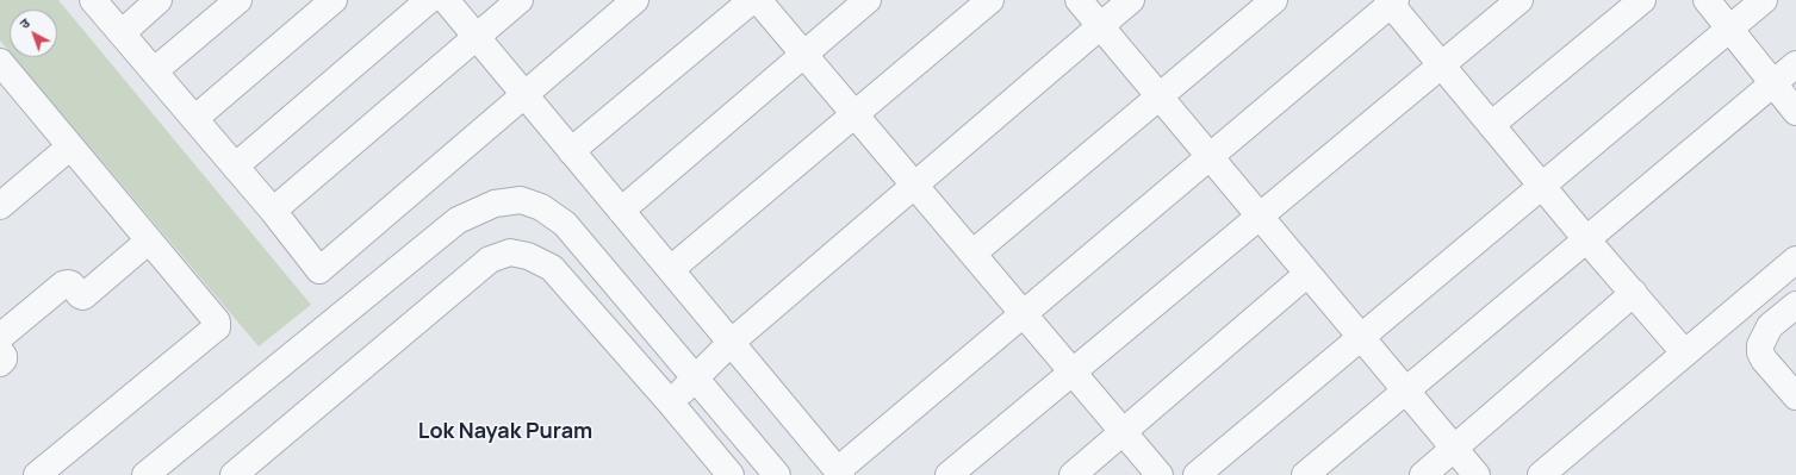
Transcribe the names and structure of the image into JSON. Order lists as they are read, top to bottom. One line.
{"districts":["Lok Nayak Puram"],"north":"top left"}
